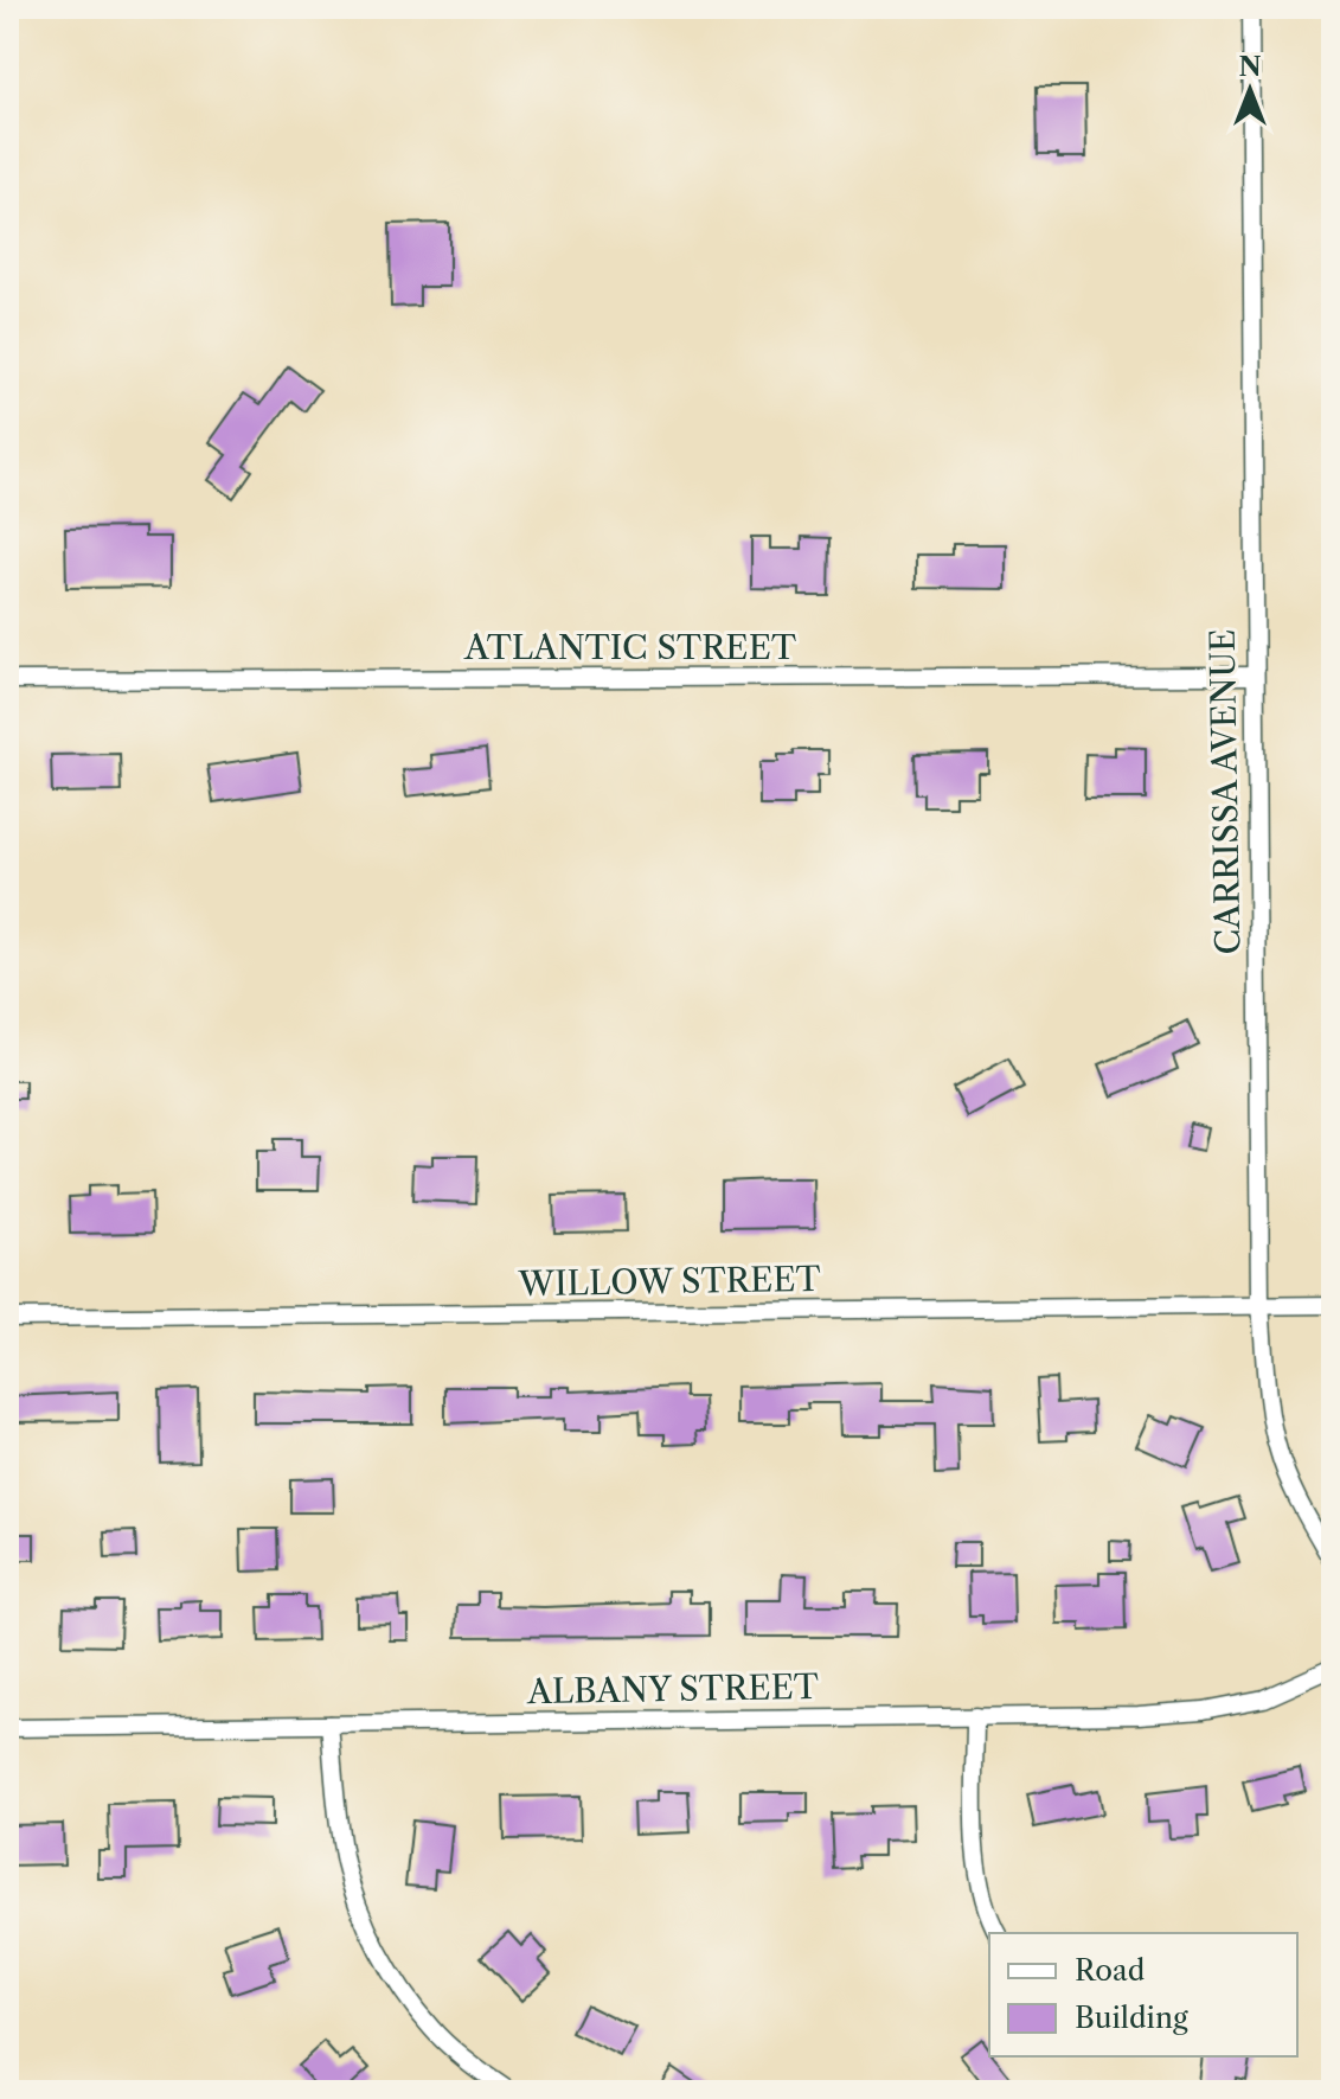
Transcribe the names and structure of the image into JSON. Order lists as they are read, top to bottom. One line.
{"streets":{"street":["ATLANTIC STREET","CARRISSA AVENUE","WILLOW STREET","ALBANY STREET"]},"crossings":[["ATLANTIC STREET","CARRISSA AVENUE"],["CARRISSA AVENUE","WILLOW STREET"]],"legend":["Road","Building"],"north":"top"}
